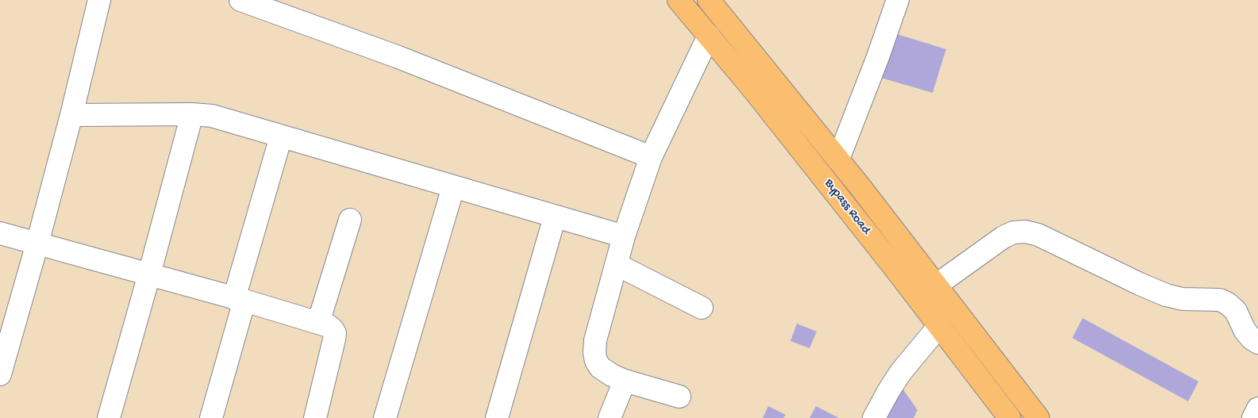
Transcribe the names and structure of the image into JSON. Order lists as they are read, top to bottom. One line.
{"streets":{"main road":["Bypass Road"]}}
